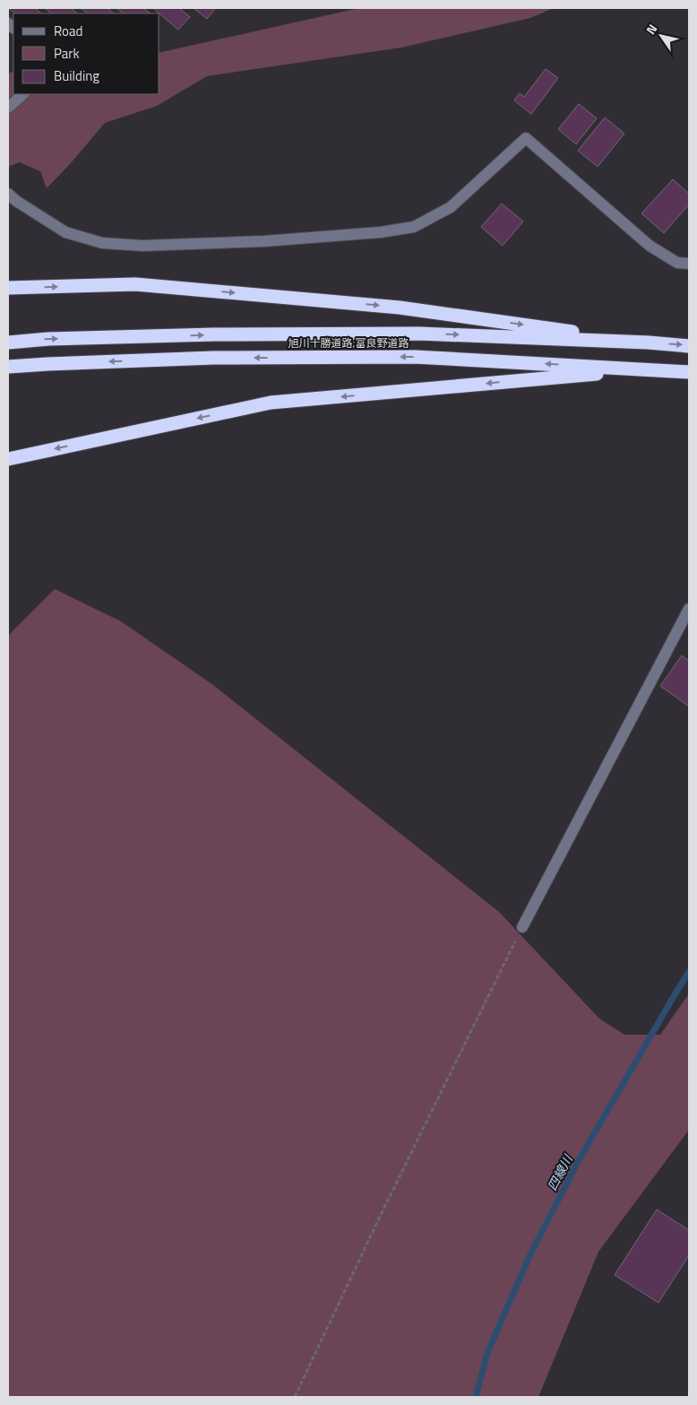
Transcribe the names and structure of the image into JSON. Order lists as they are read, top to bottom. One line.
{"streets":{"highway":["旭川十勝道路;富良野道路"]},"water":["四線川"],"legend":["Road","Park","Building"],"north":"top left"}
